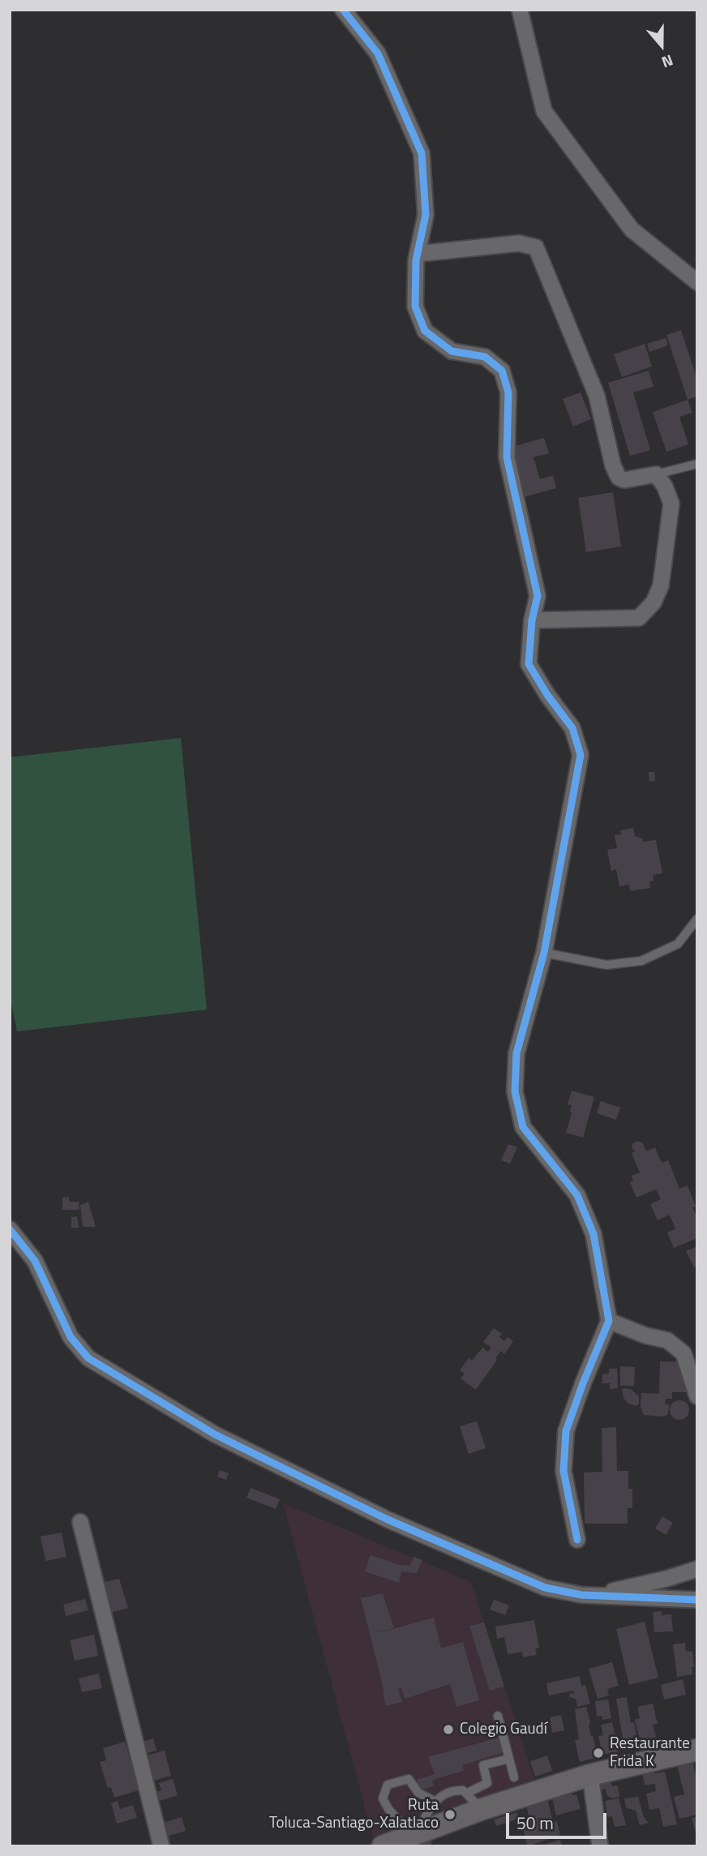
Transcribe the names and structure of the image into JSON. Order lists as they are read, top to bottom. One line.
{"places":["Colegio Gaudí","Restaurante Frida K","Ruta Toluca-Santiago-Xalatlaco"],"scale_bar":"50 m","north":"bottom"}
